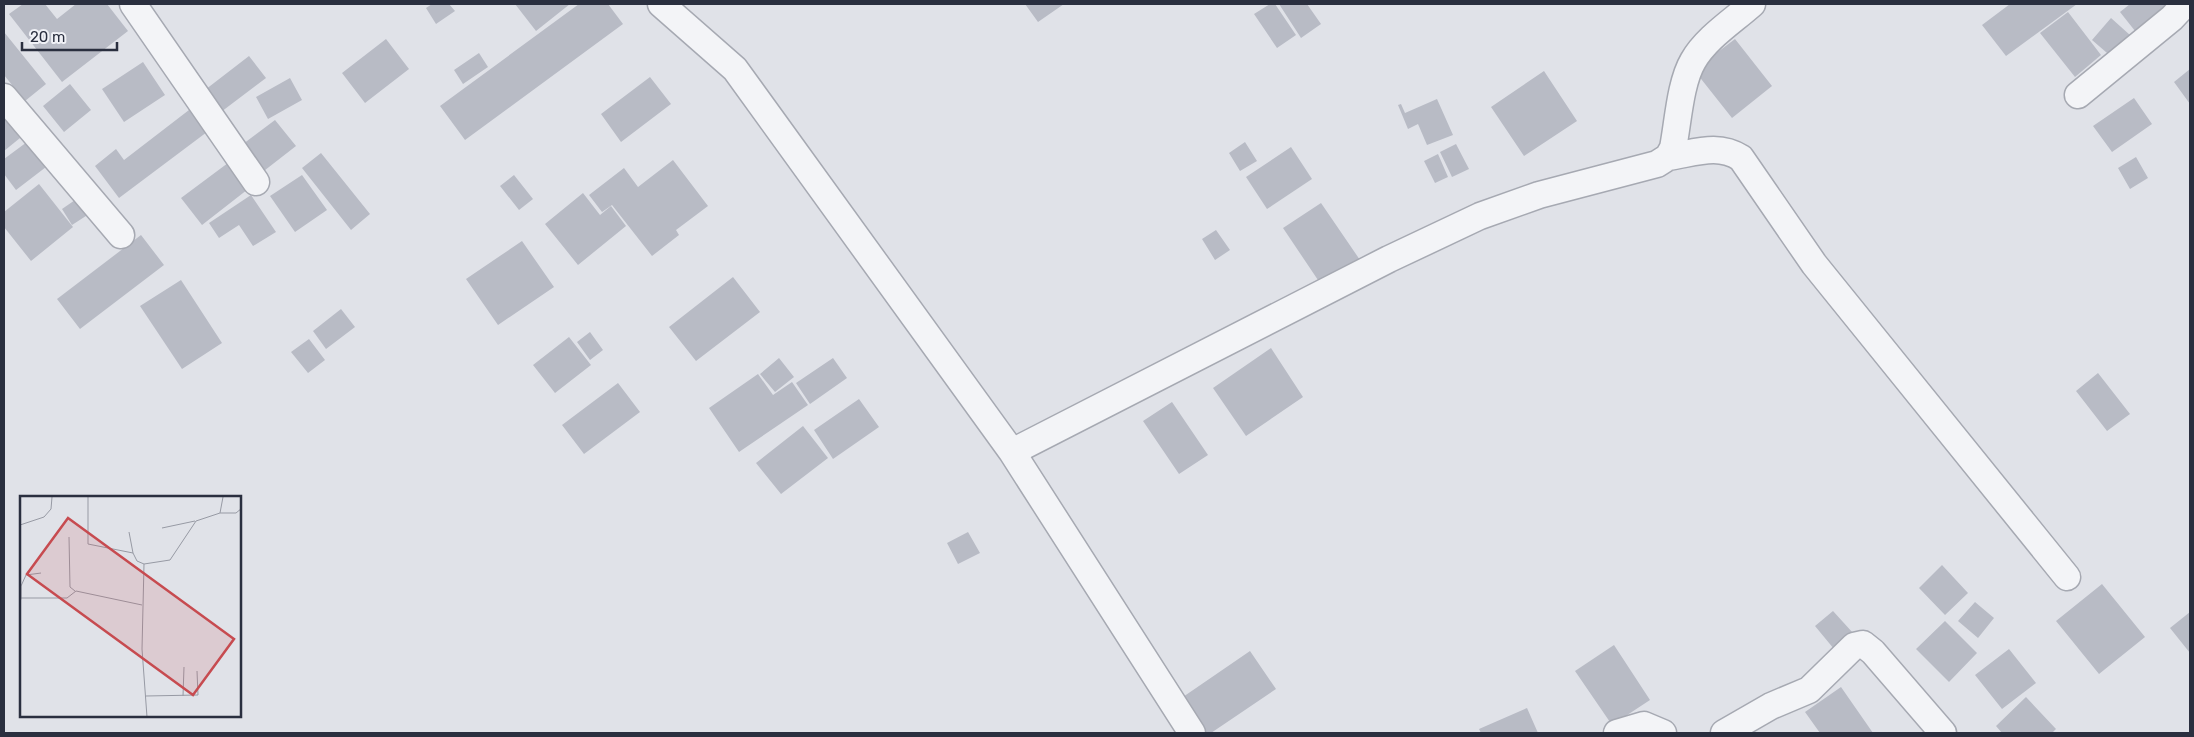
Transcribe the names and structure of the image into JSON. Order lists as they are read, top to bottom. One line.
{"scale_bar":"20 m"}
